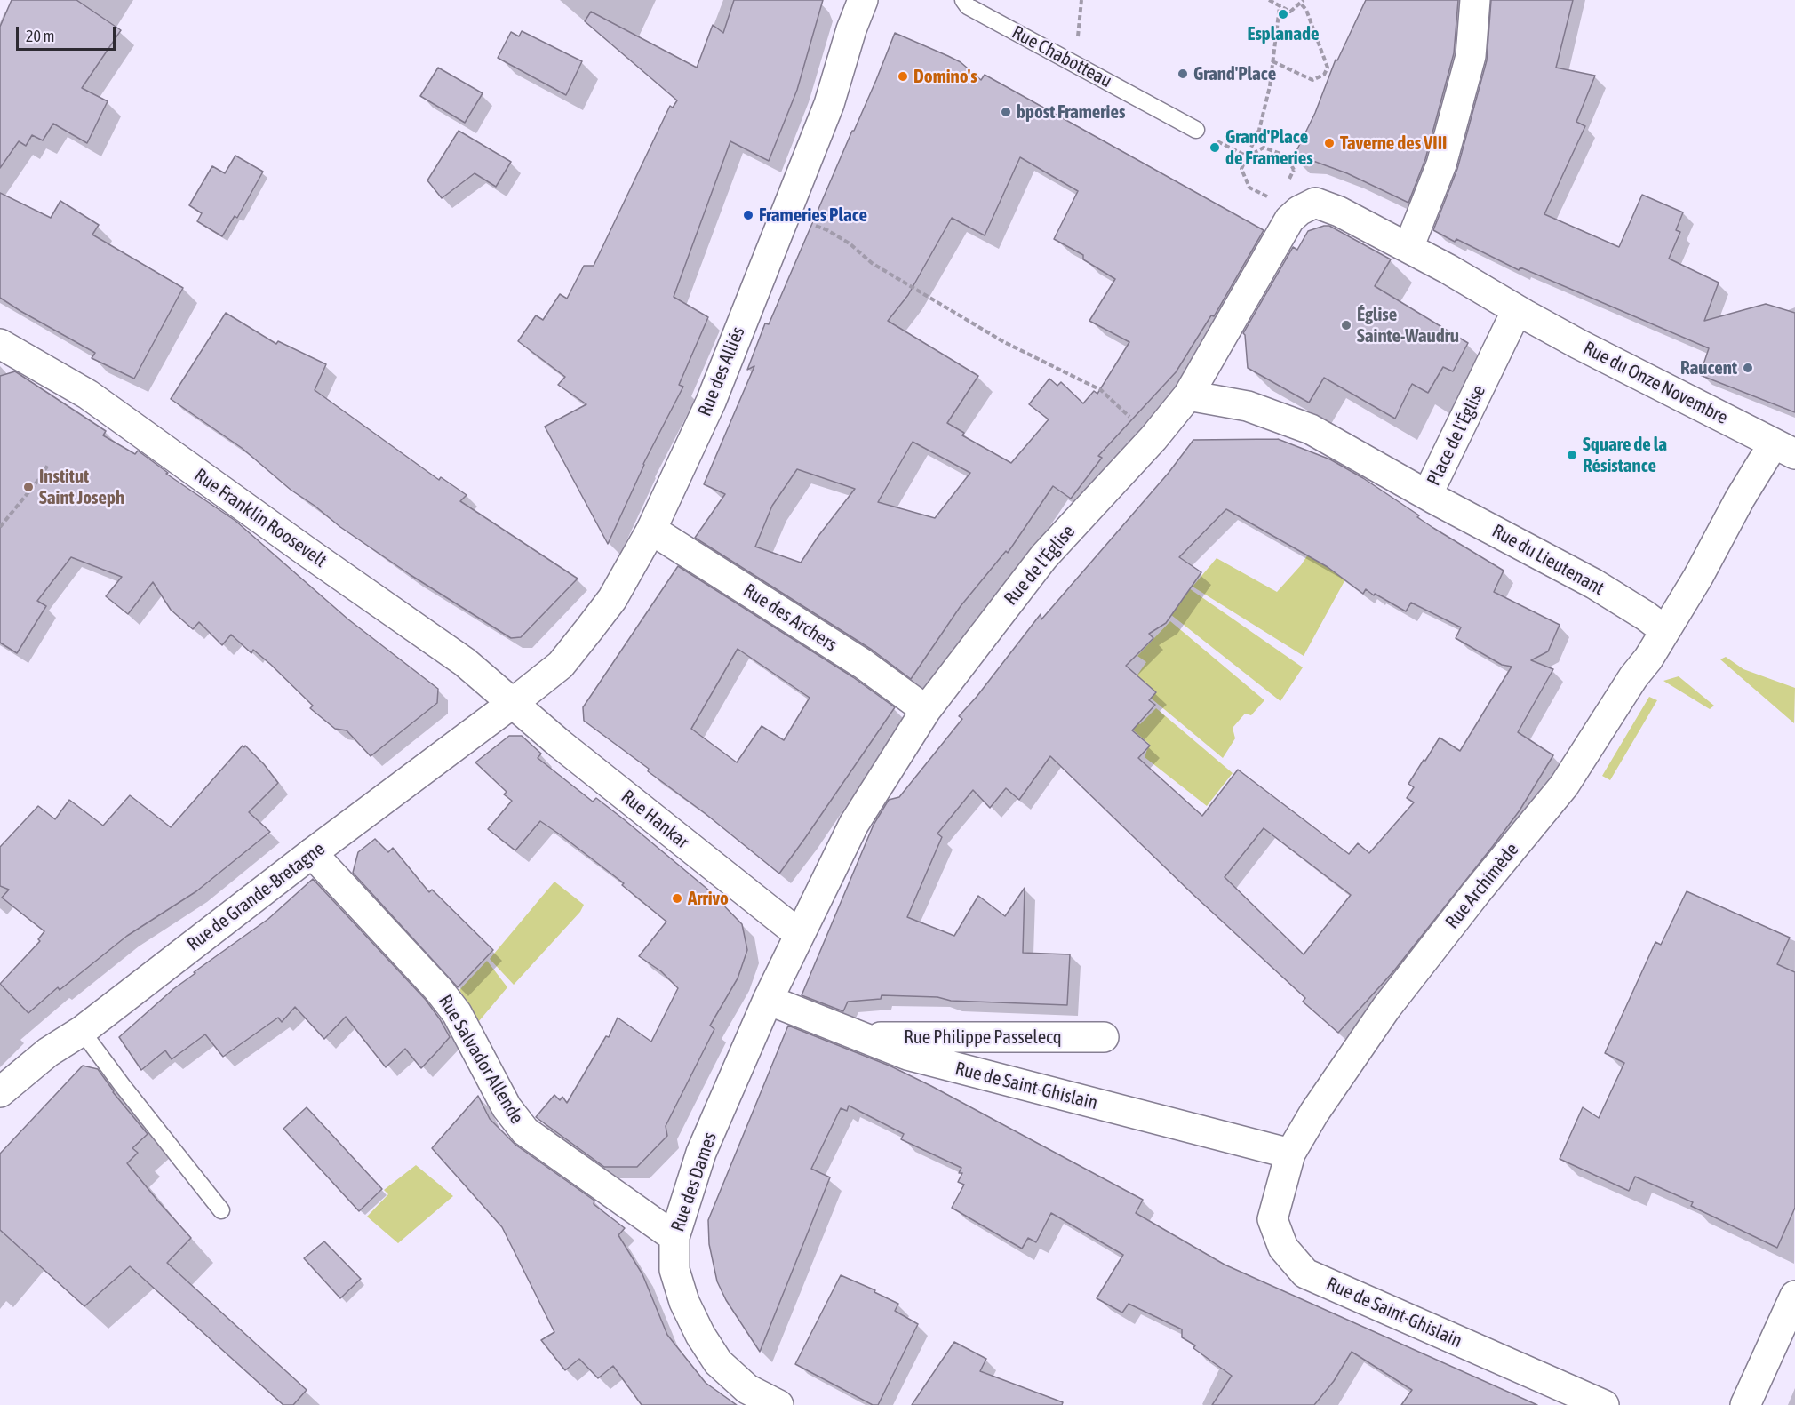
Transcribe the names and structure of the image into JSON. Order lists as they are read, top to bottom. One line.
{"streets":{"street":["Rue des Alliés","Rue du Onze Novembre","Place de l'Église","Rue Franklin Roosevelt","Rue du Lieutenant","Rue de l'Église","Rue des Archers","Rue Hankar","Rue Archimède","Rue de Grande-Bretagne","Rue Philippe Passelecq","Rue Salvador Allende","Rue de Saint-Ghislain","Rue des Dames"],"lane":["Rue Chabotteau"]},"crossings":[["Rue des Alliés","Rue Franklin Roosevelt"],["Rue des Alliés","Rue des Archers"],["Rue des Alliés","Rue Hankar"],["Rue des Alliés","Rue de Grande-Bretagne"],["Rue du Onze Novembre","Place de l'Église"],["Rue du Onze Novembre","Rue Archimède"],["Place de l'Église","Rue du Lieutenant"],["Place de l'Église","Rue de l'Église"],["Rue Franklin Roosevelt","Rue Hankar"],["Rue Franklin Roosevelt","Rue de Grande-Bretagne"],["Rue du Lieutenant","Rue Archimède"],["Rue de l'Église","Rue des Archers"],["Rue de l'Église","Rue Hankar"],["Rue de l'Église","Rue des Dames"],["Rue Hankar","Rue de Grande-Bretagne"],["Rue Hankar","Rue des Dames"],["Rue Archimède","Rue de Saint-Ghislain"],["Rue de Grande-Bretagne","Rue Salvador Allende"],["Rue Philippe Passelecq","Rue de Saint-Ghislain"],["Rue Salvador Allende","Rue des Dames"],["Rue de Saint-Ghislain","Rue des Dames"]],"places":["Esplanade","Grand'Place","Domino's","bpost Frameries","Taverne des VIII","Grand'Place de Frameries","Frameries Place","Église Sainte-Waudru","Raucent","Square de la Résistance","Institut Saint Joseph","Arrivo"],"scale_bar":"20 m"}
